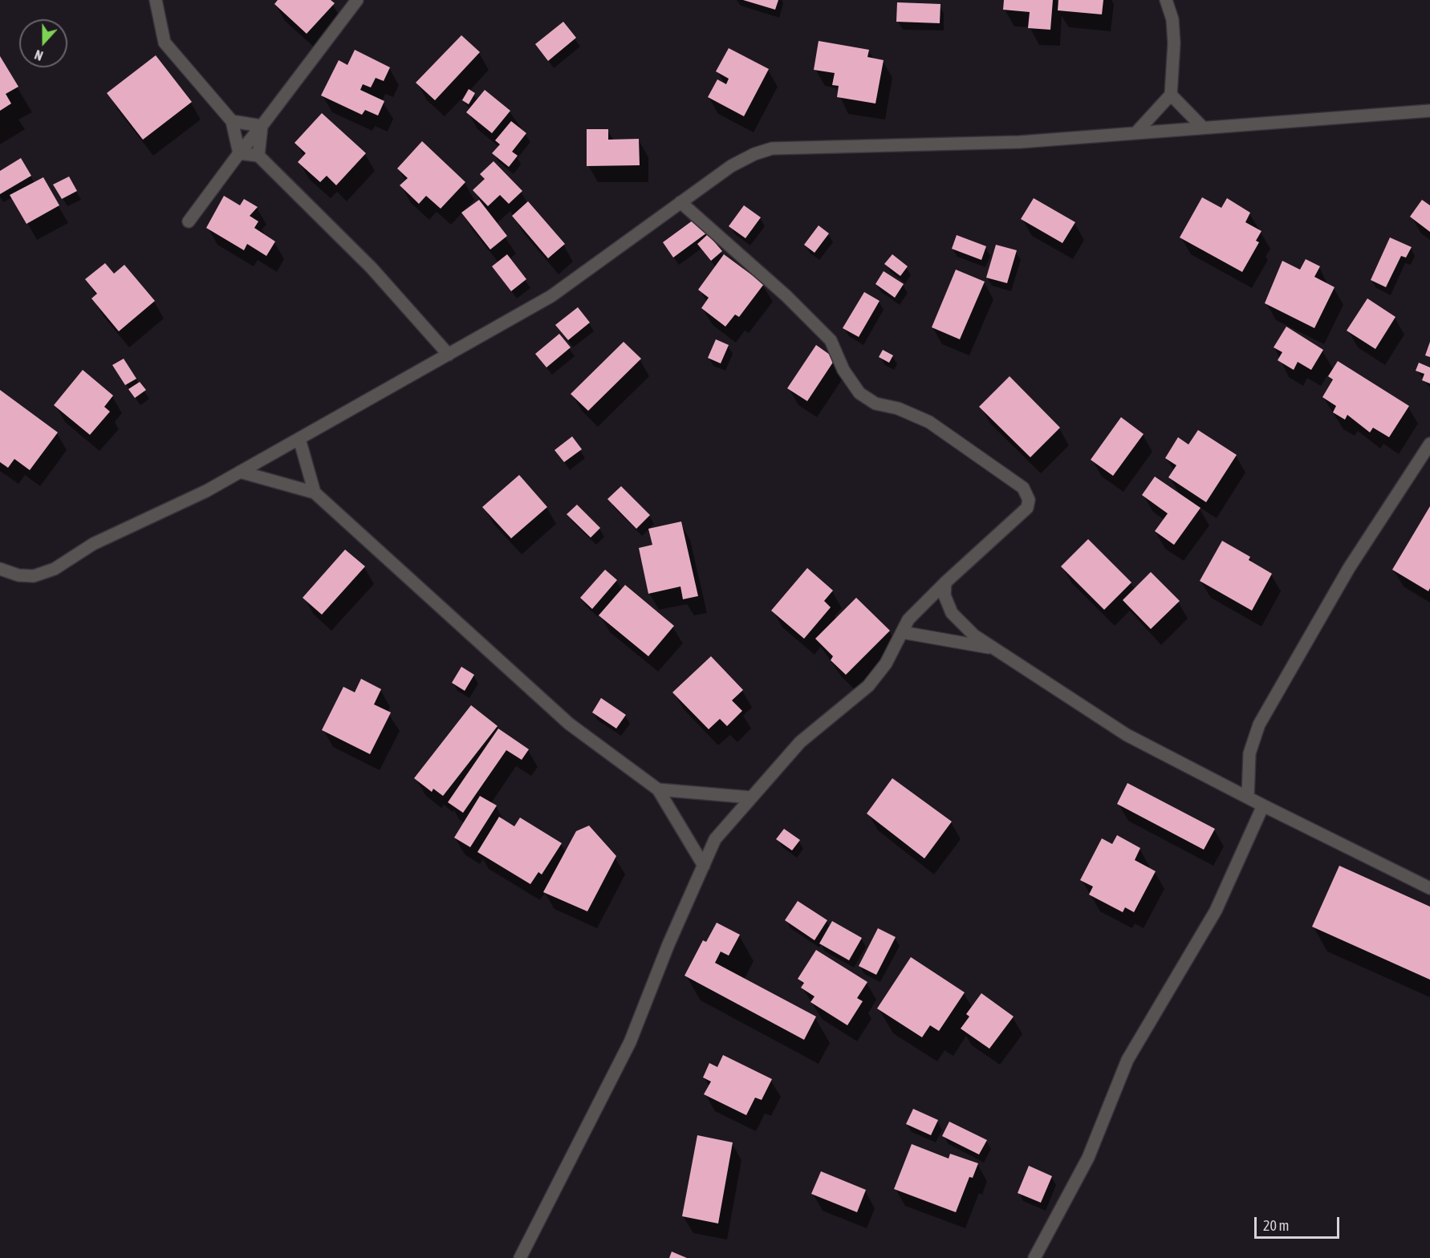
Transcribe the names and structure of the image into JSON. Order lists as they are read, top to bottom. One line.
{"scale_bar":"20 m","north":"bottom"}
